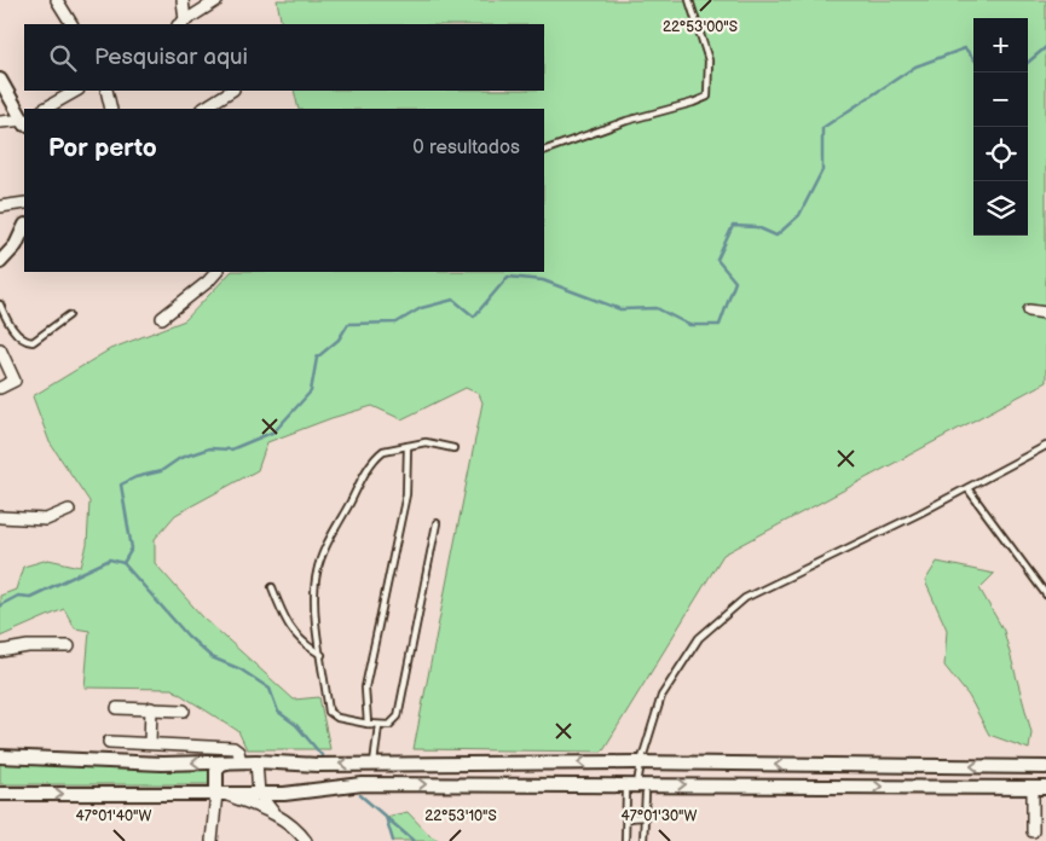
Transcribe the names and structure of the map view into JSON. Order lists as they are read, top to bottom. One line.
{"page":{"map_buttons":["+","−"],"search":"Pesquisar aqui","heading":["Por perto","0 resultados"]},"coordinates":["22°53'00\"S","47°01'40\"W","47°01'30\"W","22°53'10\"S"]}
